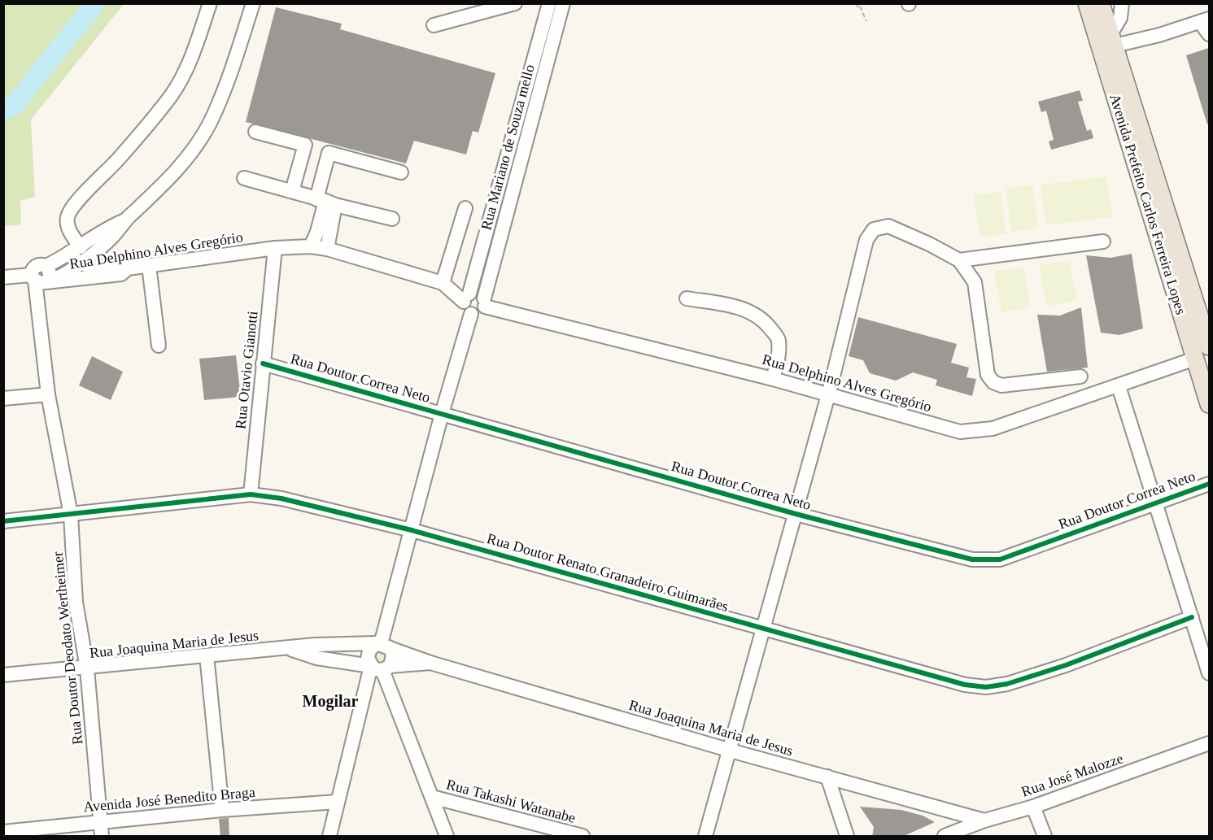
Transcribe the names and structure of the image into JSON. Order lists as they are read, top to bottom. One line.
{"streets":{"main road":["Avenida Prefeito Carlos Ferreira Lopes"],"street":["Rua Mariano de Souza mello","Rua Delphino Alves Gregório","Rua Otavio Gianotti","Rua Doutor Correa Neto","Rua Doutor Renato Granadeiro Guimarães","Rua Joaquina Maria de Jesus","Rua Doutor Deodato Wertheimer","Rua José Malozze","Avenida José Benedito Braga","Rua Takashi Watanabe"]},"crossings":[["Rua Mariano de Souza mello","Rua Delphino Alves Gregório"],["Avenida Prefeito Carlos Ferreira Lopes","Rua Delphino Alves Gregório"],["Rua Delphino Alves Gregório","Rua Otavio Gianotti"],["Rua Delphino Alves Gregório","Rua Doutor Deodato Wertheimer"],["Rua Otavio Gianotti","Rua Doutor Correa Neto"],["Rua Otavio Gianotti","Rua Doutor Renato Granadeiro Guimarães"],["Rua Doutor Renato Granadeiro Guimarães","Rua Doutor Deodato Wertheimer"],["Rua Joaquina Maria de Jesus","Rua Doutor Deodato Wertheimer"],["Rua Joaquina Maria de Jesus","Rua José Malozze"],["Rua Doutor Deodato Wertheimer","Avenida José Benedito Braga"]],"districts":["Mogilar"]}
